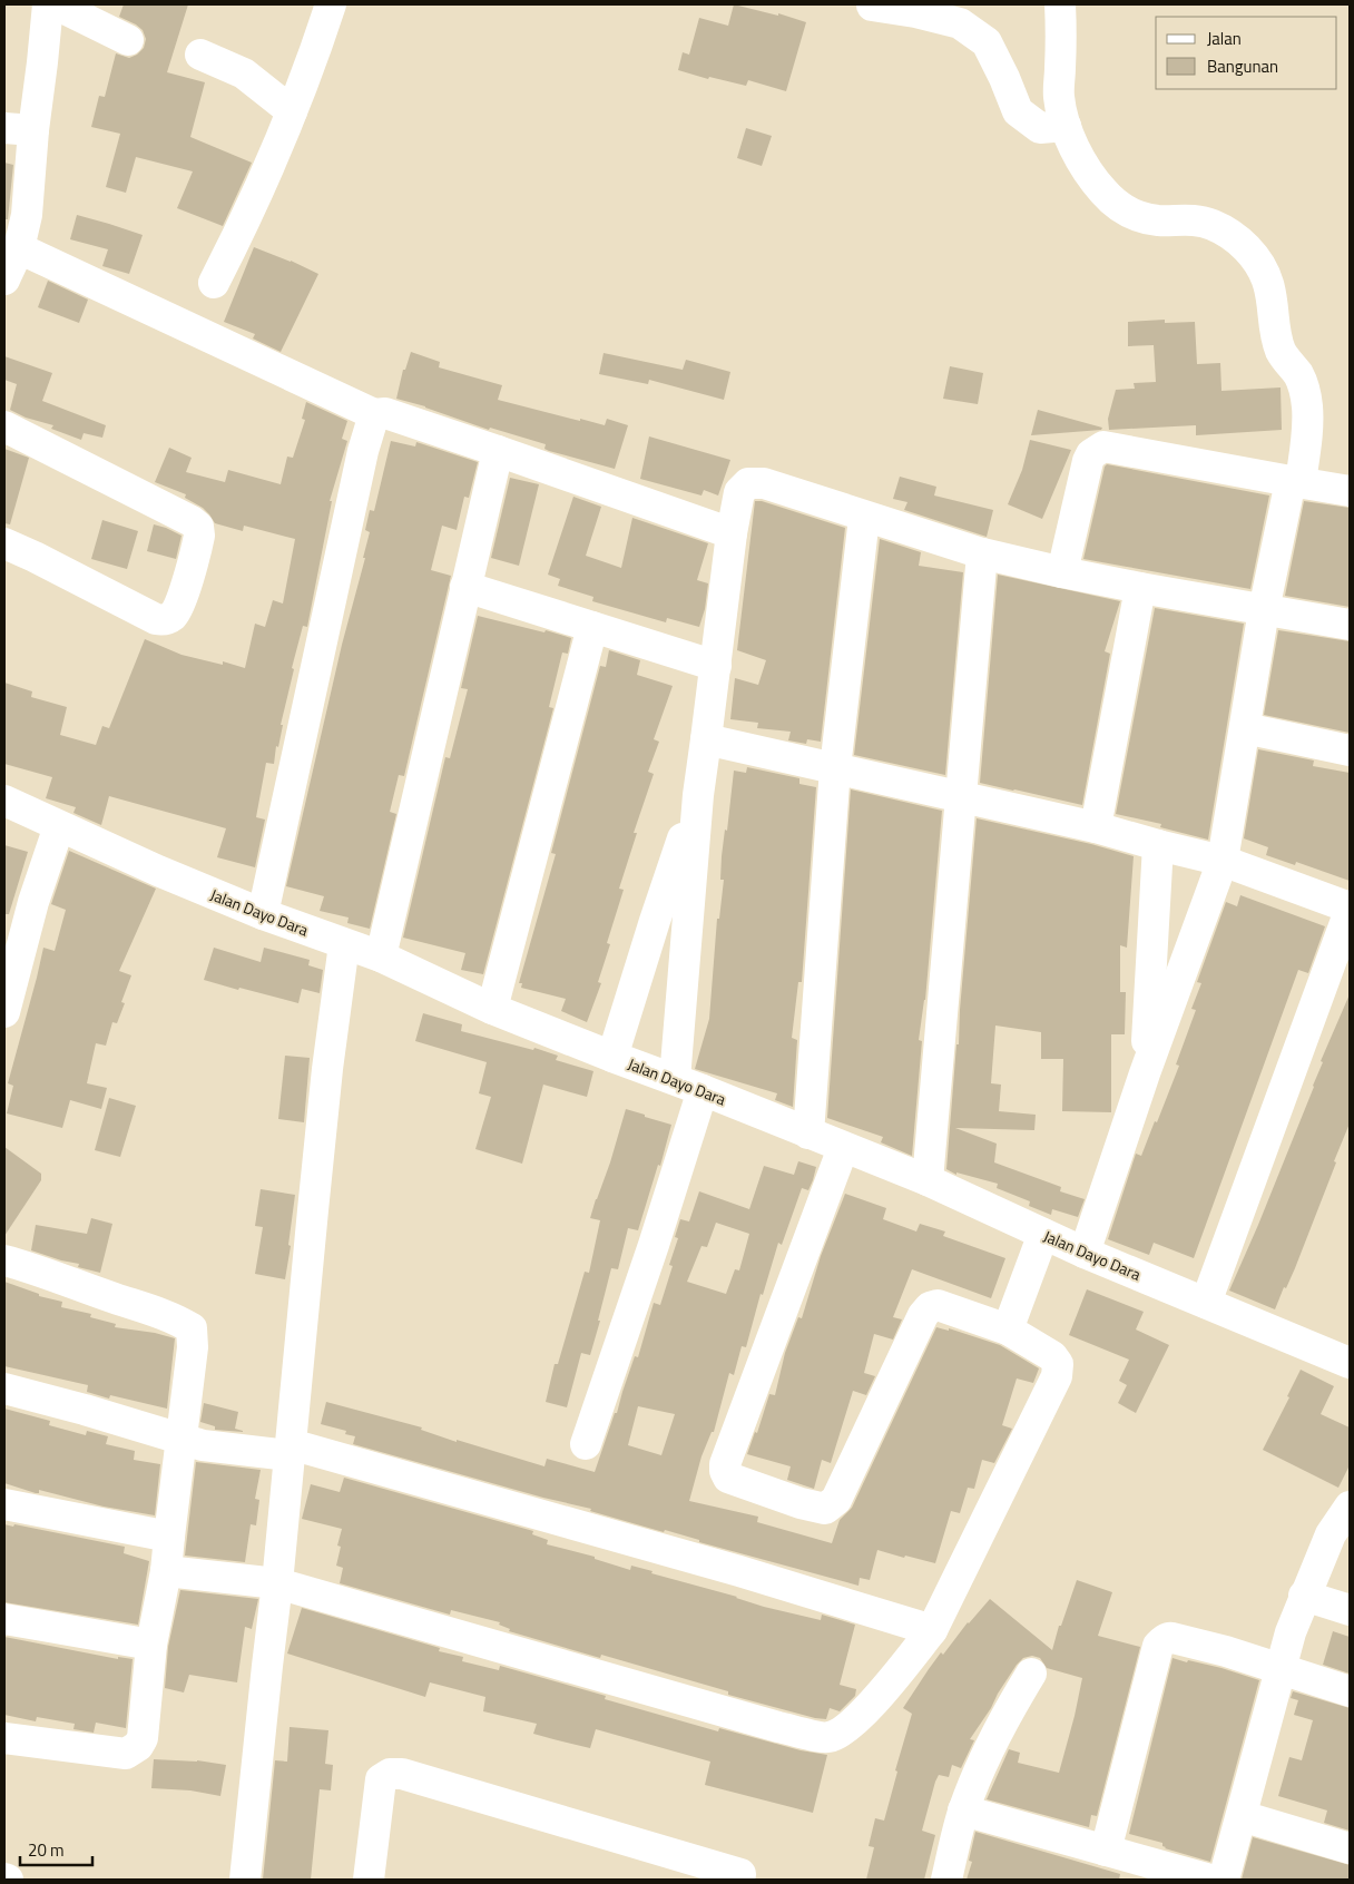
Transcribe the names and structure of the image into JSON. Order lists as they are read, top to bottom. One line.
{"streets":{"street":["Jalan Dayo Dara"]},"legend":["Jalan","Bangunan"],"scale_bar":"20 m"}
